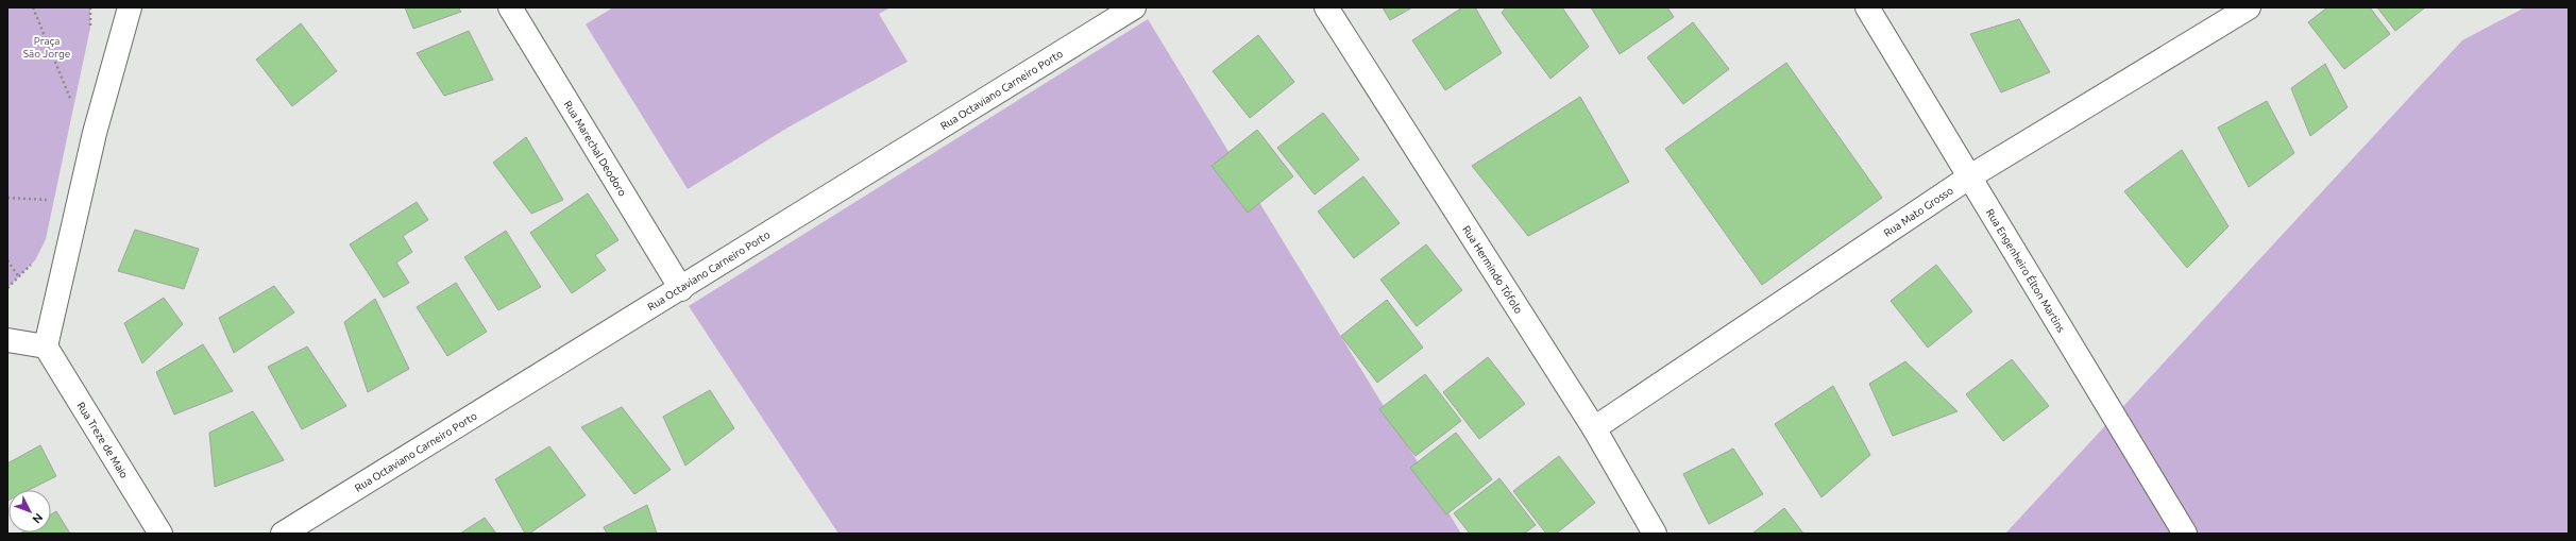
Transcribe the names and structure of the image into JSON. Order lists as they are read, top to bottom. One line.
{"streets":{"street":["Rua Octaviano Carneiro Porto","Rua Marechal Deodoro","Rua Mato Grosso","Rua Hermindo Tófolo","Rua Engenheiro Élton Martins","Rua Treze de Maio"]},"crossings":[["Rua Octaviano Carneiro Porto","Rua Marechal Deodoro"],["Rua Mato Grosso","Rua Hermindo Tófolo"],["Rua Mato Grosso","Rua Engenheiro Élton Martins"]],"parks":["Praça São Jorge"],"north":"bottom right"}
